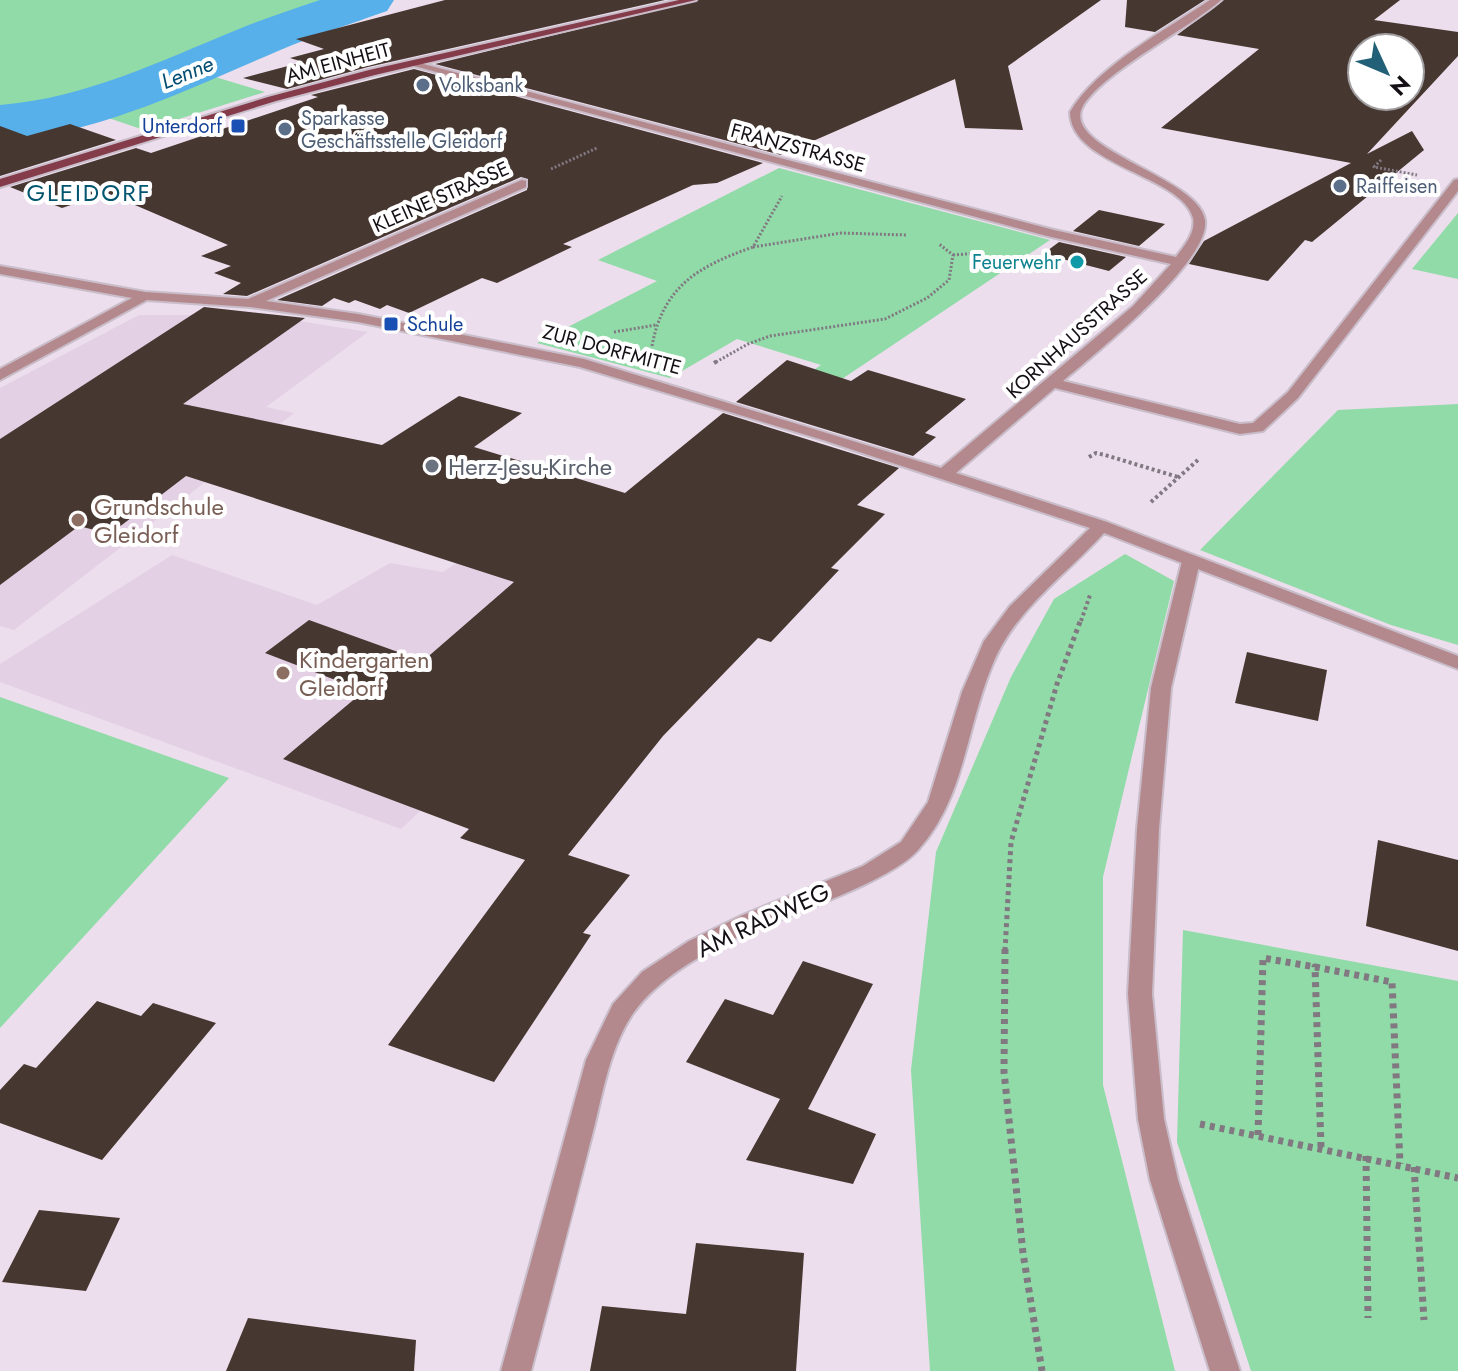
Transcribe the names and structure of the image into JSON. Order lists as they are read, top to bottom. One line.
{"streets":{"main road":["AM EINHEIT"],"street":["FRANZSTRASSE","KLEINE STRASSE","KORNHAUSSTRASSE","ZUR DORFMITTE","AM RADWEG"]},"crossings":[["AM EINHEIT","FRANZSTRASSE"],["FRANZSTRASSE","KLEINE STRASSE"],["FRANZSTRASSE","KORNHAUSSTRASSE"],["KLEINE STRASSE","ZUR DORFMITTE"],["KORNHAUSSTRASSE","ZUR DORFMITTE"],["ZUR DORFMITTE","AM RADWEG"]],"districts":["GLEIDORF"],"water":["Lenne"],"places":{"other":["Volksbank","Sparkasse Geschäftsstelle Gleidorf","Raiffeisen","Feuerwehr","Herz-Jesu-Kirche","Grundschule Gleidorf","Kindergarten Gleidorf"],"transit":["Unterdorf","Schule"]},"north":"bottom right"}
